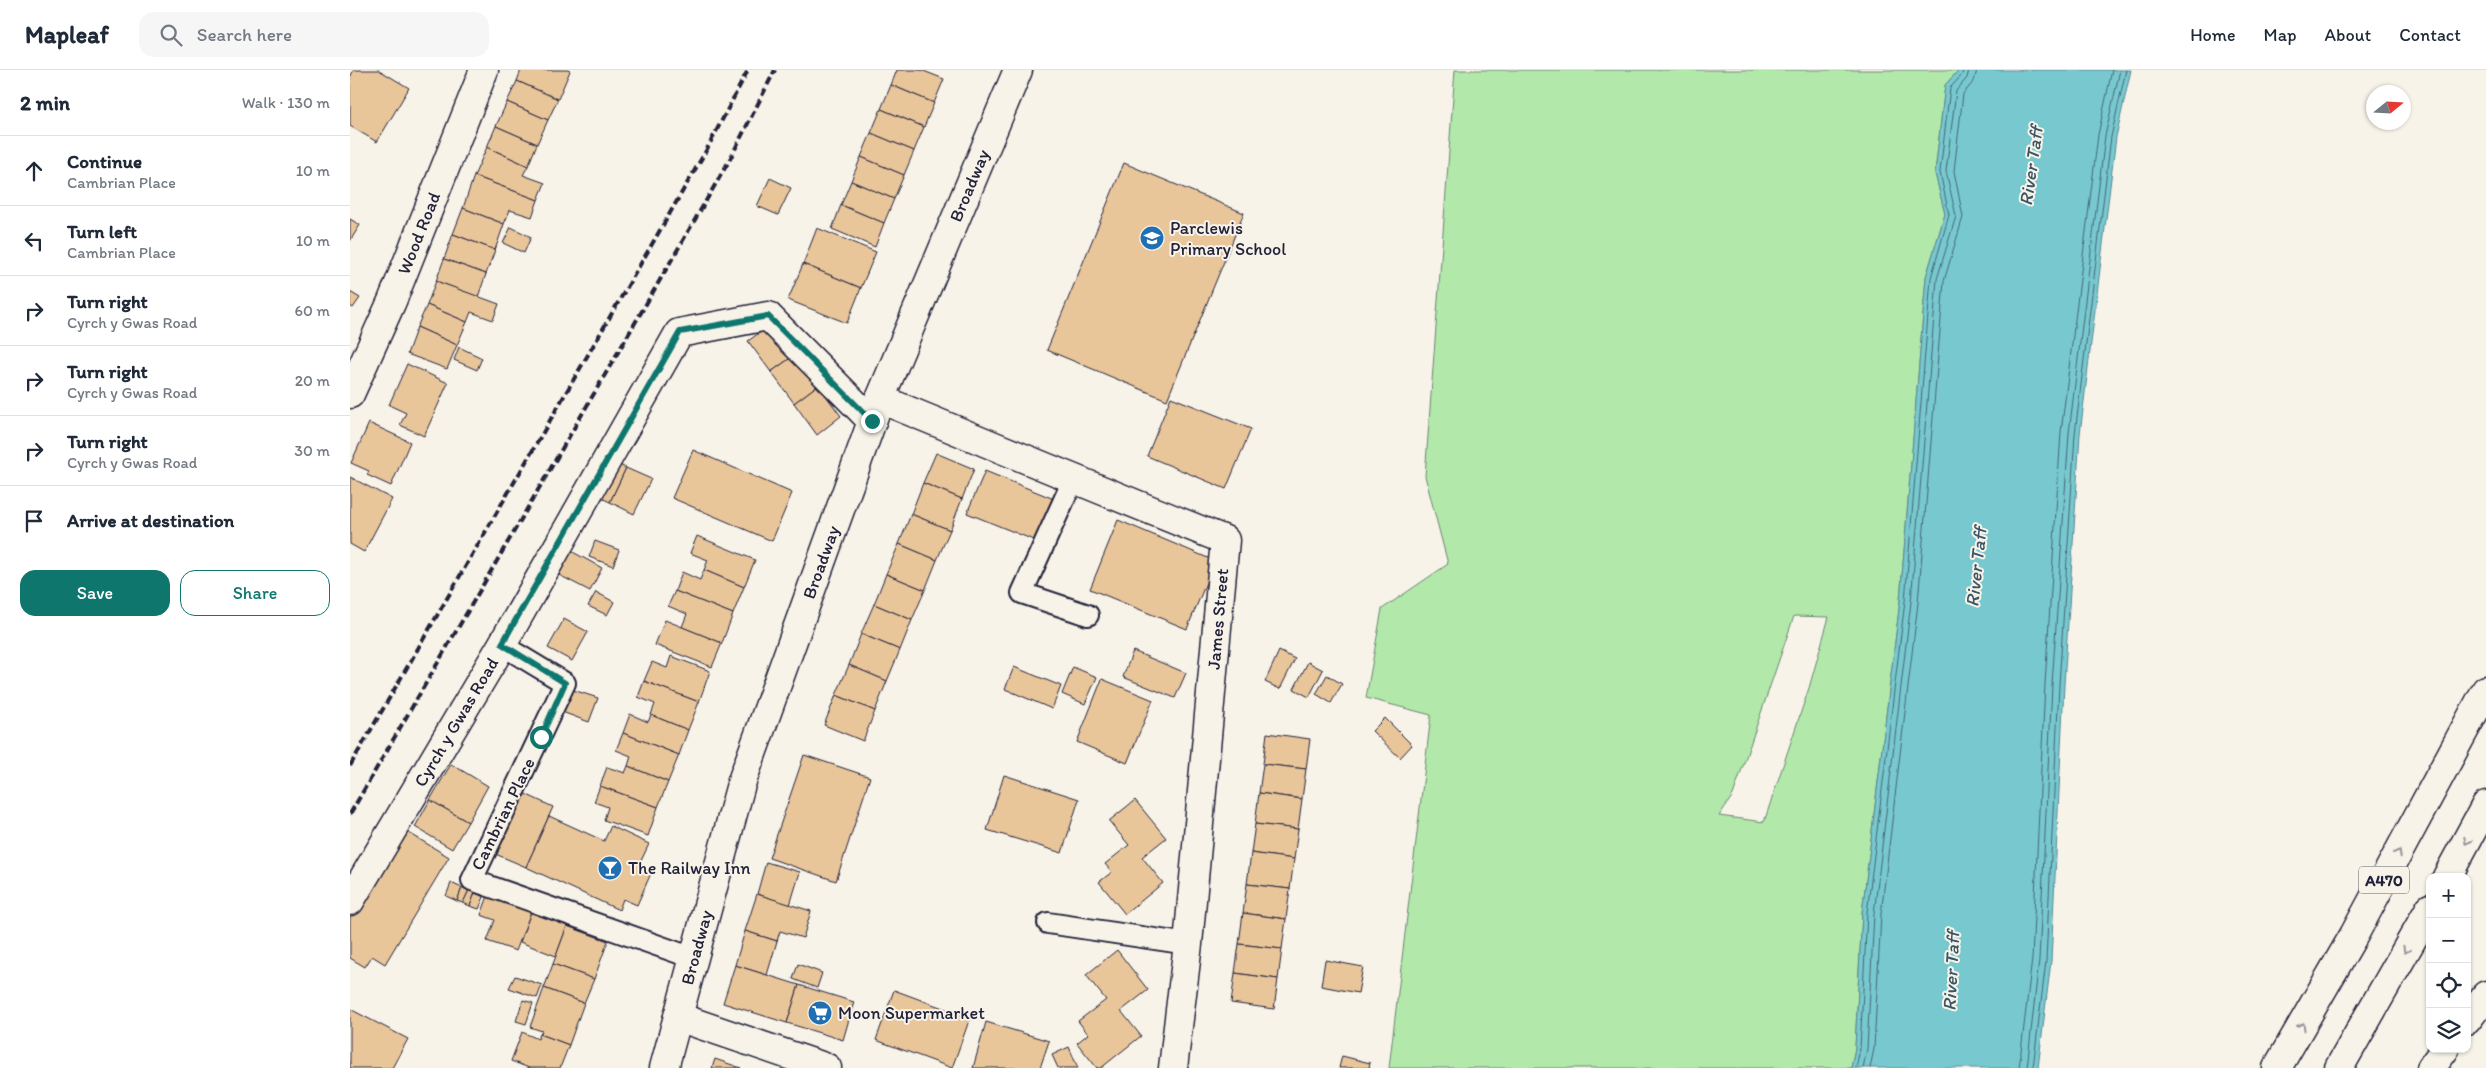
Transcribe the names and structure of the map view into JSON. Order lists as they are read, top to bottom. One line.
{"streets":{"main road":["Broadway","Wood Road","James Street","Cyrch y Gwas Road","A470"],"lane":["Cambrian Place"]},"crossings":[["Broadway","James Street"],["Broadway","Cyrch y Gwas Road"],["Broadway","Cambrian Place"],["James Street","Cyrch y Gwas Road"],["Cyrch y Gwas Road","Cambrian Place"]],"water":["River Taff"],"places":{"school or university":["Parclewis Primary School"],"bar":["The Railway Inn"],"supermarket":["Moon Supermarket"]},"north":"right","page":{"header":"Mapleaf","search":"Search here","nav":["Home","Map","About","Contact"],"heading":["2 min","Walk · 130 m"],"list":[["Continue","Cambrian Place","10 m"],["Turn left","Cambrian Place","10 m"],["Turn right","Cyrch y Gwas Road","60 m"],["Turn right","Cyrch y Gwas Road","20 m"],["Turn right","Cyrch y Gwas Road","30 m"],"Arrive at destination"],"buttons":["Save","Share"],"map_buttons":["+","−"]}}
